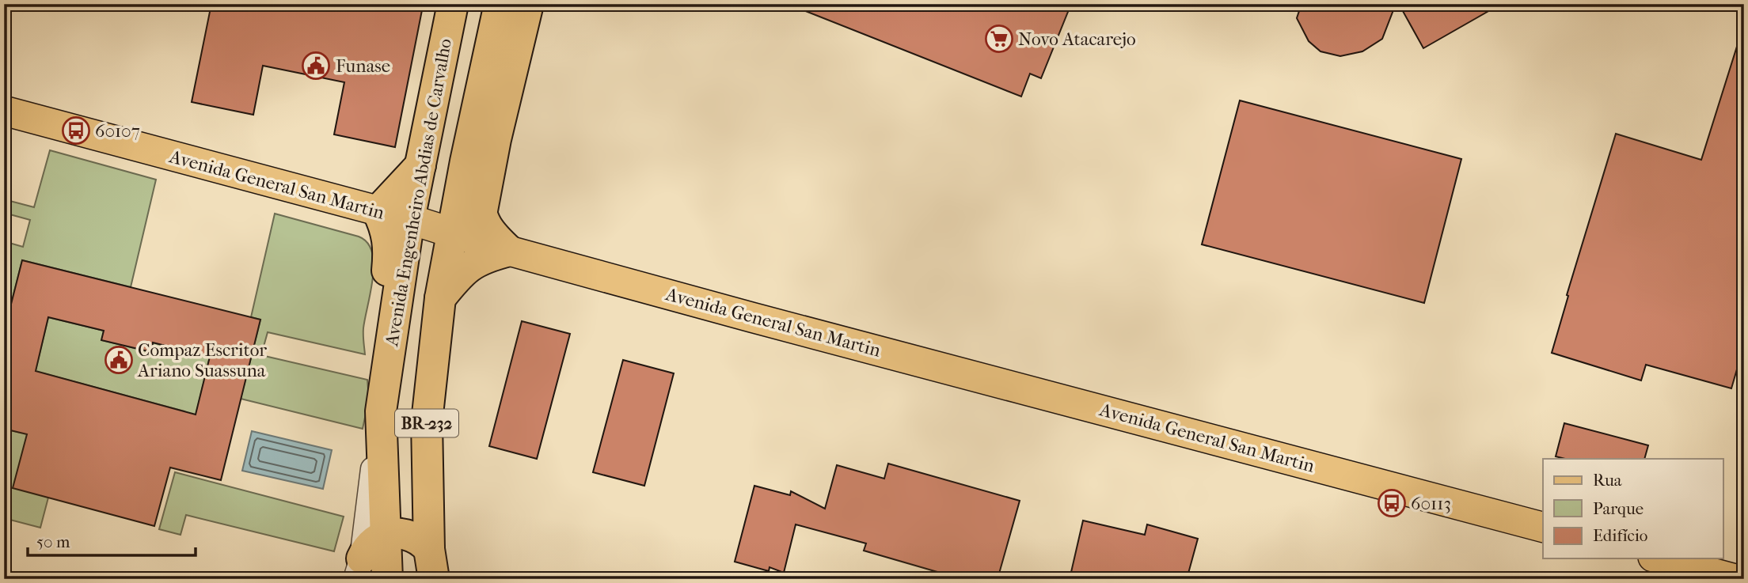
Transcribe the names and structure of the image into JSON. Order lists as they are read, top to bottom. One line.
{"streets":{"highway":["Avenida Engenheiro Abdias de Carvalho","BR-232"],"main road":["Avenida General San Martin"]},"crossings":[["Avenida General San Martin","Avenida Engenheiro Abdias de Carvalho"],["Avenida General San Martin","BR-232"]],"places":{"supermarket":["Novo Atacarejo"],"public building":["Funase","Compaz Escritor Ariano Suassuna"],"bus stop":["60107","60113"]},"legend":["Rua","Parque","Edifício"],"scale_bar":"50 m"}
